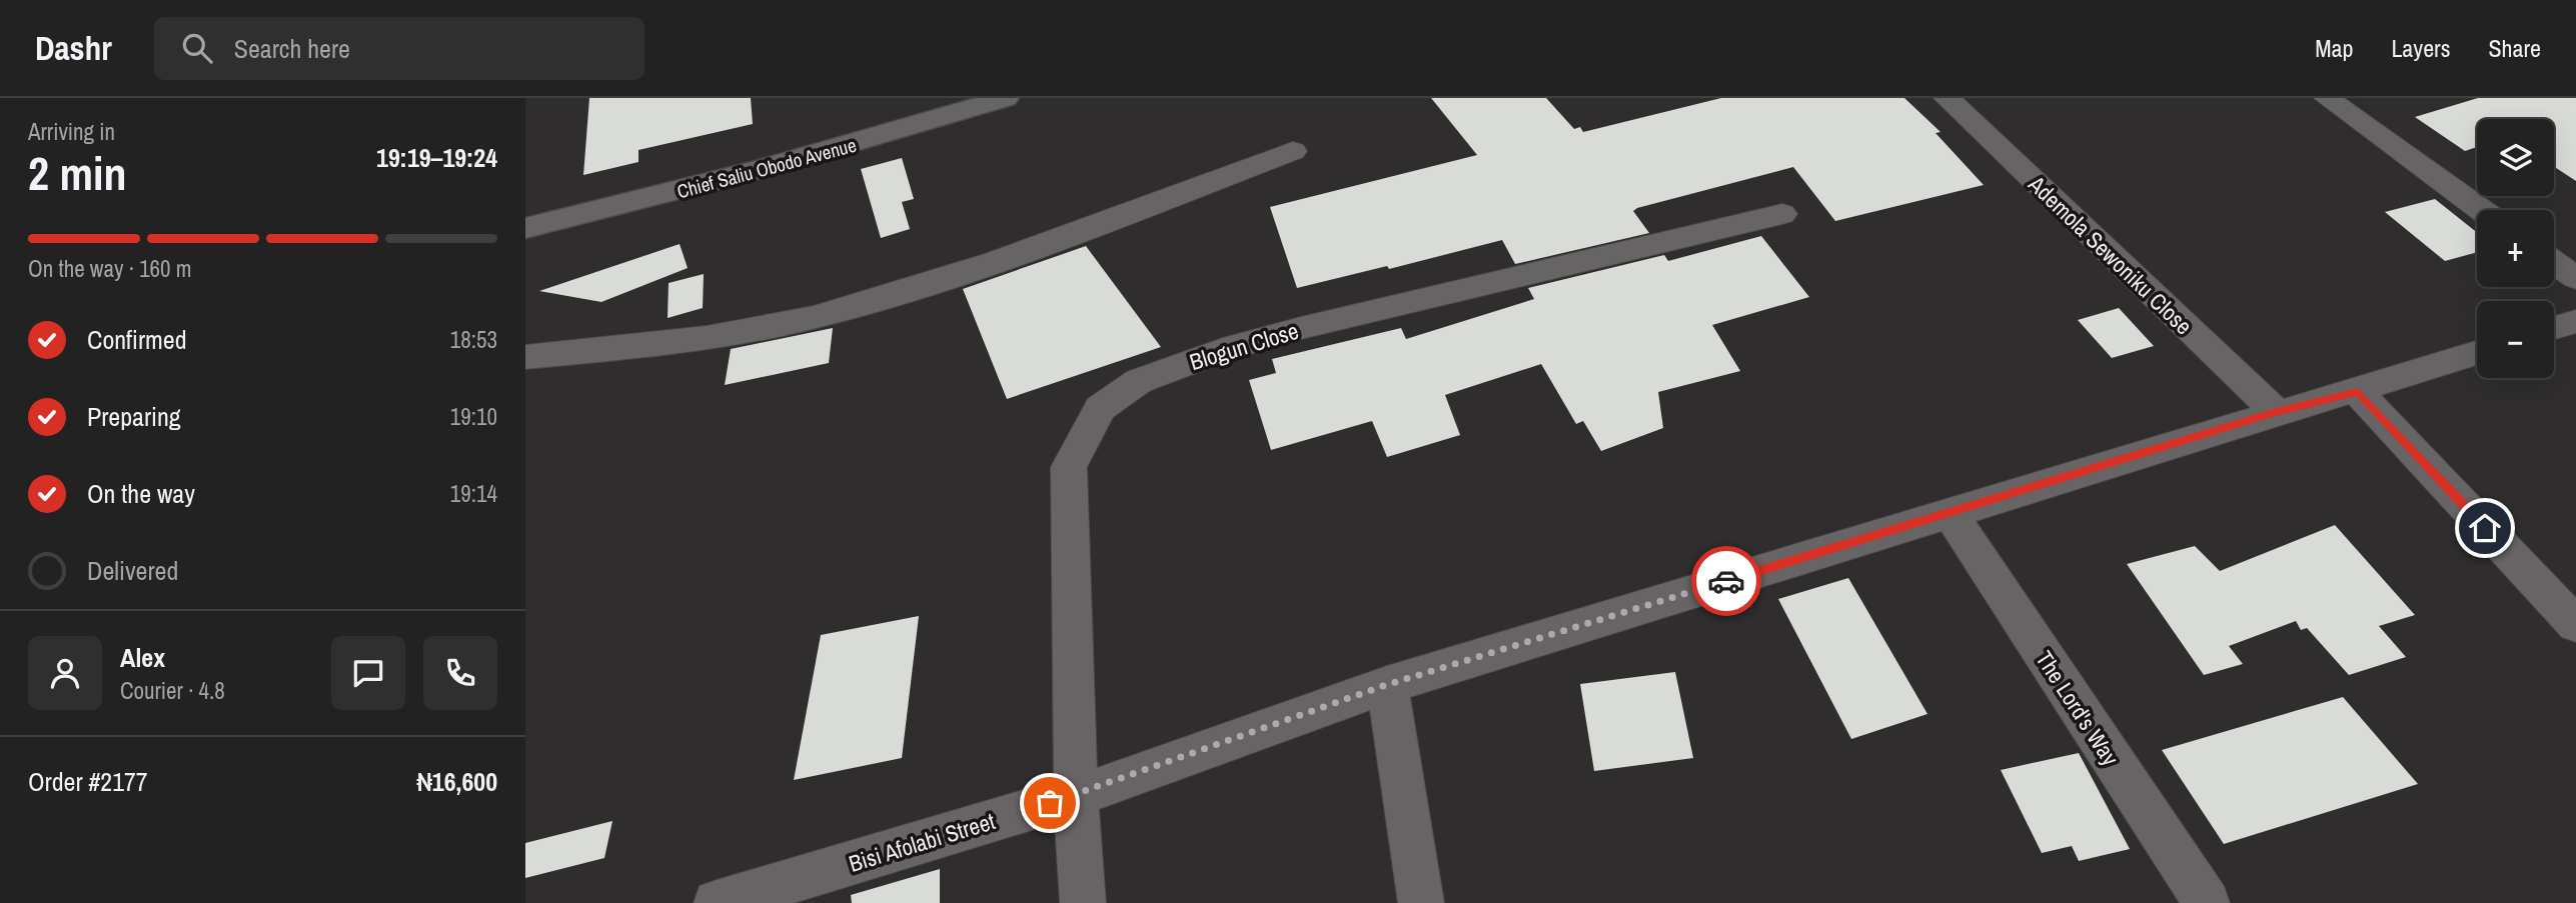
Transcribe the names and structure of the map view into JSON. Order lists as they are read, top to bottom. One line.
{"streets":{"street":["Chief Saliu Obodo Avenue","Ademola Sewoniku Close","Blogun Close","The Lord's Way","Bisi Afolabi Street"]},"crossings":[["Ademola Sewoniku Close","Bisi Afolabi Street"],["Blogun Close","Bisi Afolabi Street"],["The Lord's Way","Bisi Afolabi Street"]],"page":{"header":"Dashr","search":"Search here","nav":["Map","Layers","Share"],"heading":["2 min","Arriving in","19:19–19:24"],"panel":["Alex","Courier · 4.8","Order #2177","₦16,600"],"map_buttons":["+","−"],"bar":"On the way · 160 m","list":[["Confirmed","18:53"],["Preparing","19:10"],["On the way","19:14"],"Delivered"]}}
